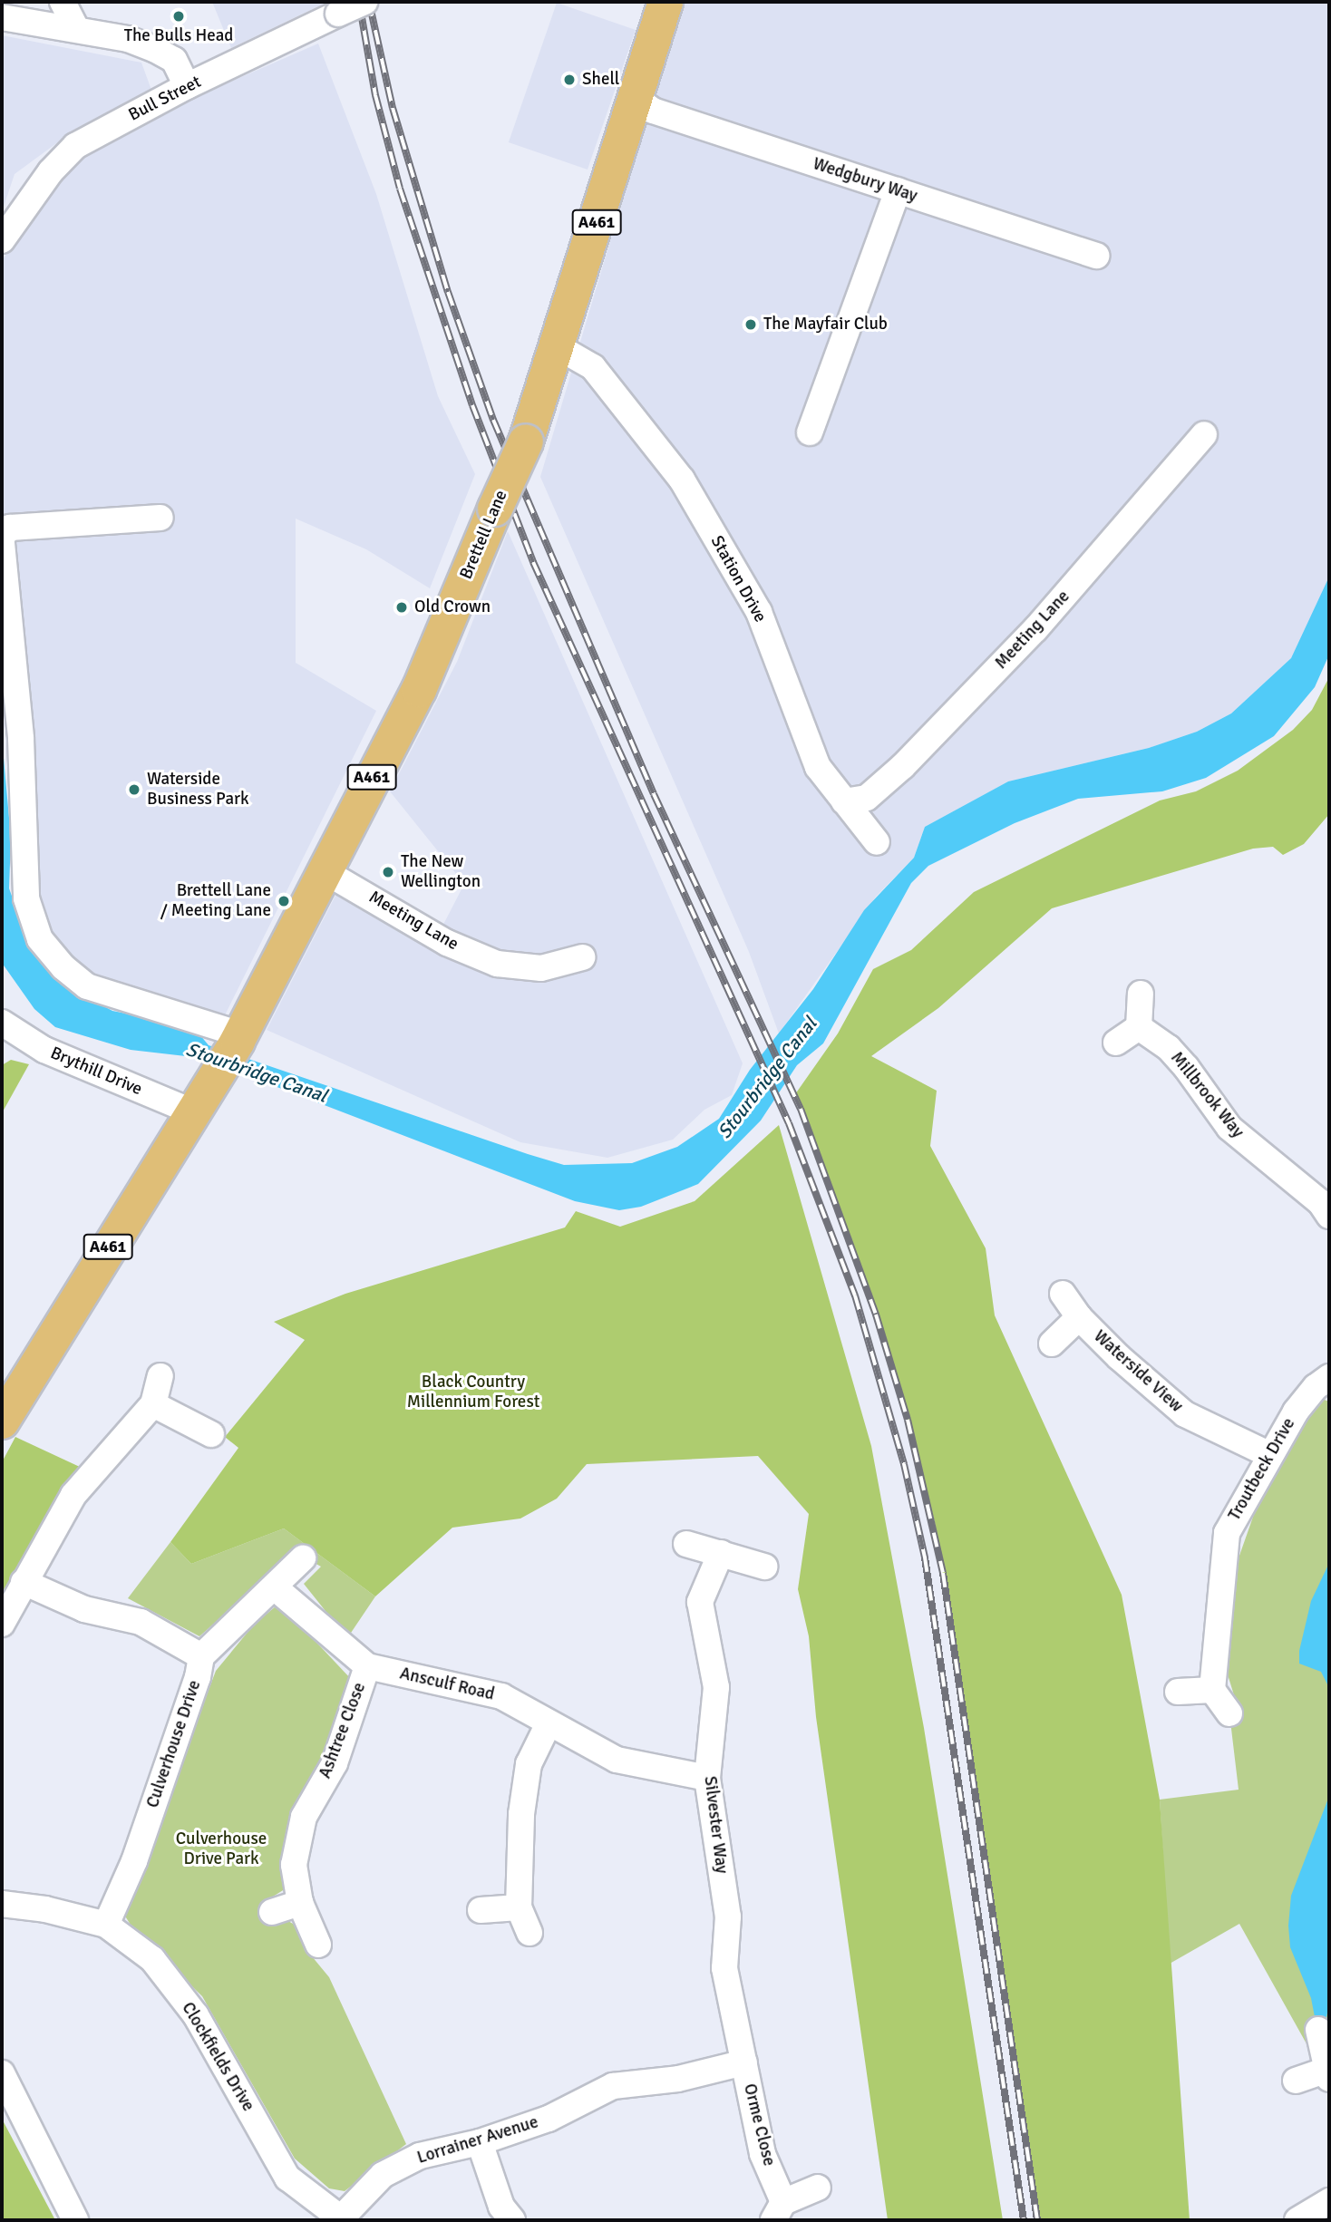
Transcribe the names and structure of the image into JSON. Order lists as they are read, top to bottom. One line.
{"streets":{"main road":["A461","Brettell Lane"],"street":["Bull Street","Wedgbury Way","Station Drive","Meeting Lane","Brythill Drive","Millbrook Way","Waterside View","Troutbeck Drive","Ansculf Road","Ashtree Close","Culverhouse Drive","Silvester Way","Clockfields Drive","Orme Close","Lorrainer Avenue"]},"crossings":[["Wedgbury Way","Brettell Lane"],["A461","Brettell Lane"],["A461","Brythill Drive"],["Brettell Lane","Station Drive"],["Brettell Lane","Meeting Lane"],["Station Drive","Meeting Lane"],["Waterside View","Troutbeck Drive"],["Ansculf Road","Ashtree Close"],["Ansculf Road","Culverhouse Drive"],["Ansculf Road","Silvester Way"],["Culverhouse Drive","Clockfields Drive"],["Silvester Way","Orme Close"],["Silvester Way","Lorrainer Avenue"],["Clockfields Drive","Lorrainer Avenue"],["Orme Close","Lorrainer Avenue"]],"water":["Stourbridge Canal"],"parks":["Black Country Millennium Forest","Culverhouse Drive Park"],"places":["The Bulls Head","Shell","The Mayfair Club","Old Crown","Waterside Business Park","The New Wellington","Brettell Lane / Meeting Lane"]}
